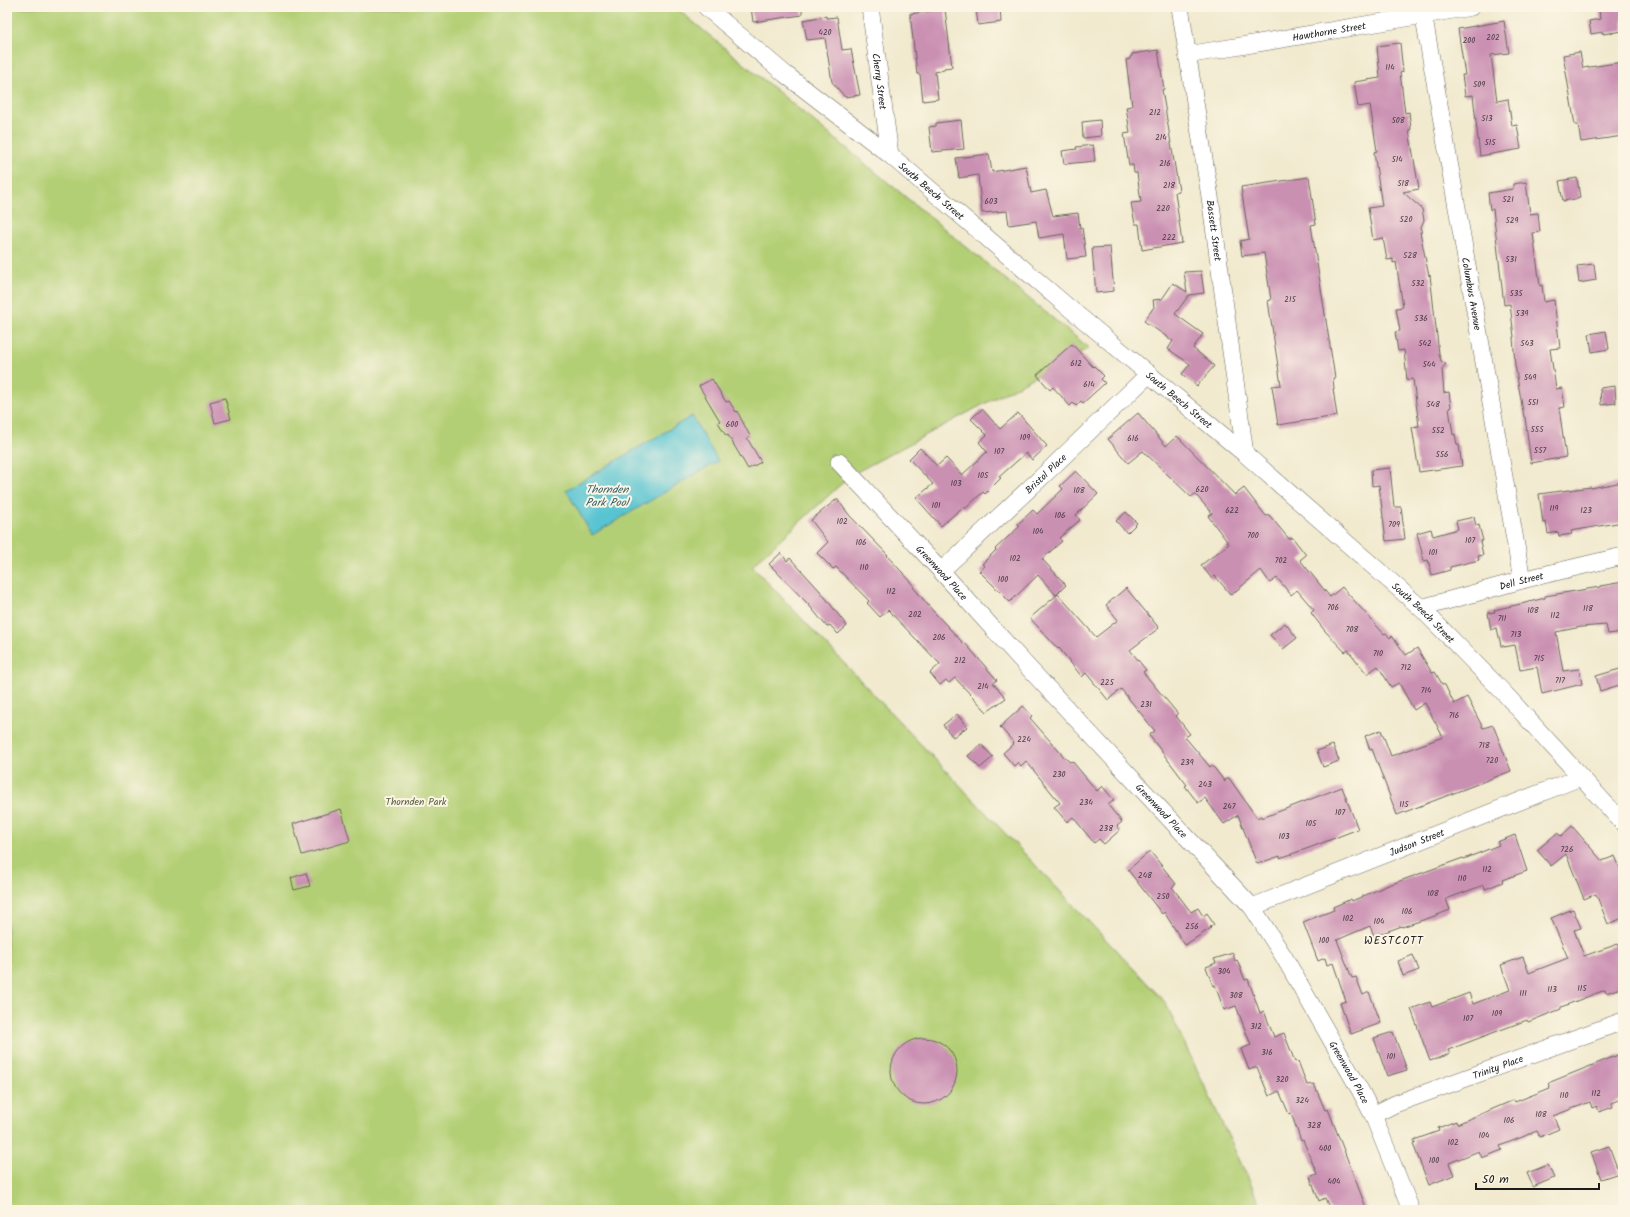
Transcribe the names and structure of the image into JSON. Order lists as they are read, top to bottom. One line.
{"streets":{"street":["Hawthorne Street","Cherry Street","South Beech Street","Bassett Street","Columbus Avenue","Bristol Place","Greenwood Place","Dell Street","Judson Street","Trinity Place"]},"crossings":[["Hawthorne Street","Bassett Street"],["Hawthorne Street","Columbus Avenue"],["Cherry Street","South Beech Street"],["South Beech Street","Bassett Street"],["South Beech Street","Bristol Place"],["South Beech Street","Dell Street"],["South Beech Street","Judson Street"],["Columbus Avenue","Dell Street"],["Bristol Place","Greenwood Place"],["Greenwood Place","Judson Street"],["Greenwood Place","Trinity Place"]],"districts":["WESTCOTT"],"water":["Thornden Park Pool"],"parks":["Thornden Park"],"house_numbers":["420","202","200","114","509","212","513","508","214","515","514","216","518","218","521","603","220","520","529","222","528","531","532","535","215","539","536","542","543","612","544","549","614","551","548","600","555","552","109","616","557","107","556","105","103","620","108","101","119","622","123","106","102","709","104","700","107","106","101","102","702","110","100","112","706","118","108","202","112","711","708","713","206","710","715","212","712","717","225","214","714","231","716","224","718","720","239","230","243","234","115","247","107","105","238","103","726","112","248","110","108","250","106","102","104","256","100","304","115","113","111","308","109","107","312","316","101","320","112","110","324","108","106","328","104","102","400","100","404"],"scale_bar":"50 m"}
